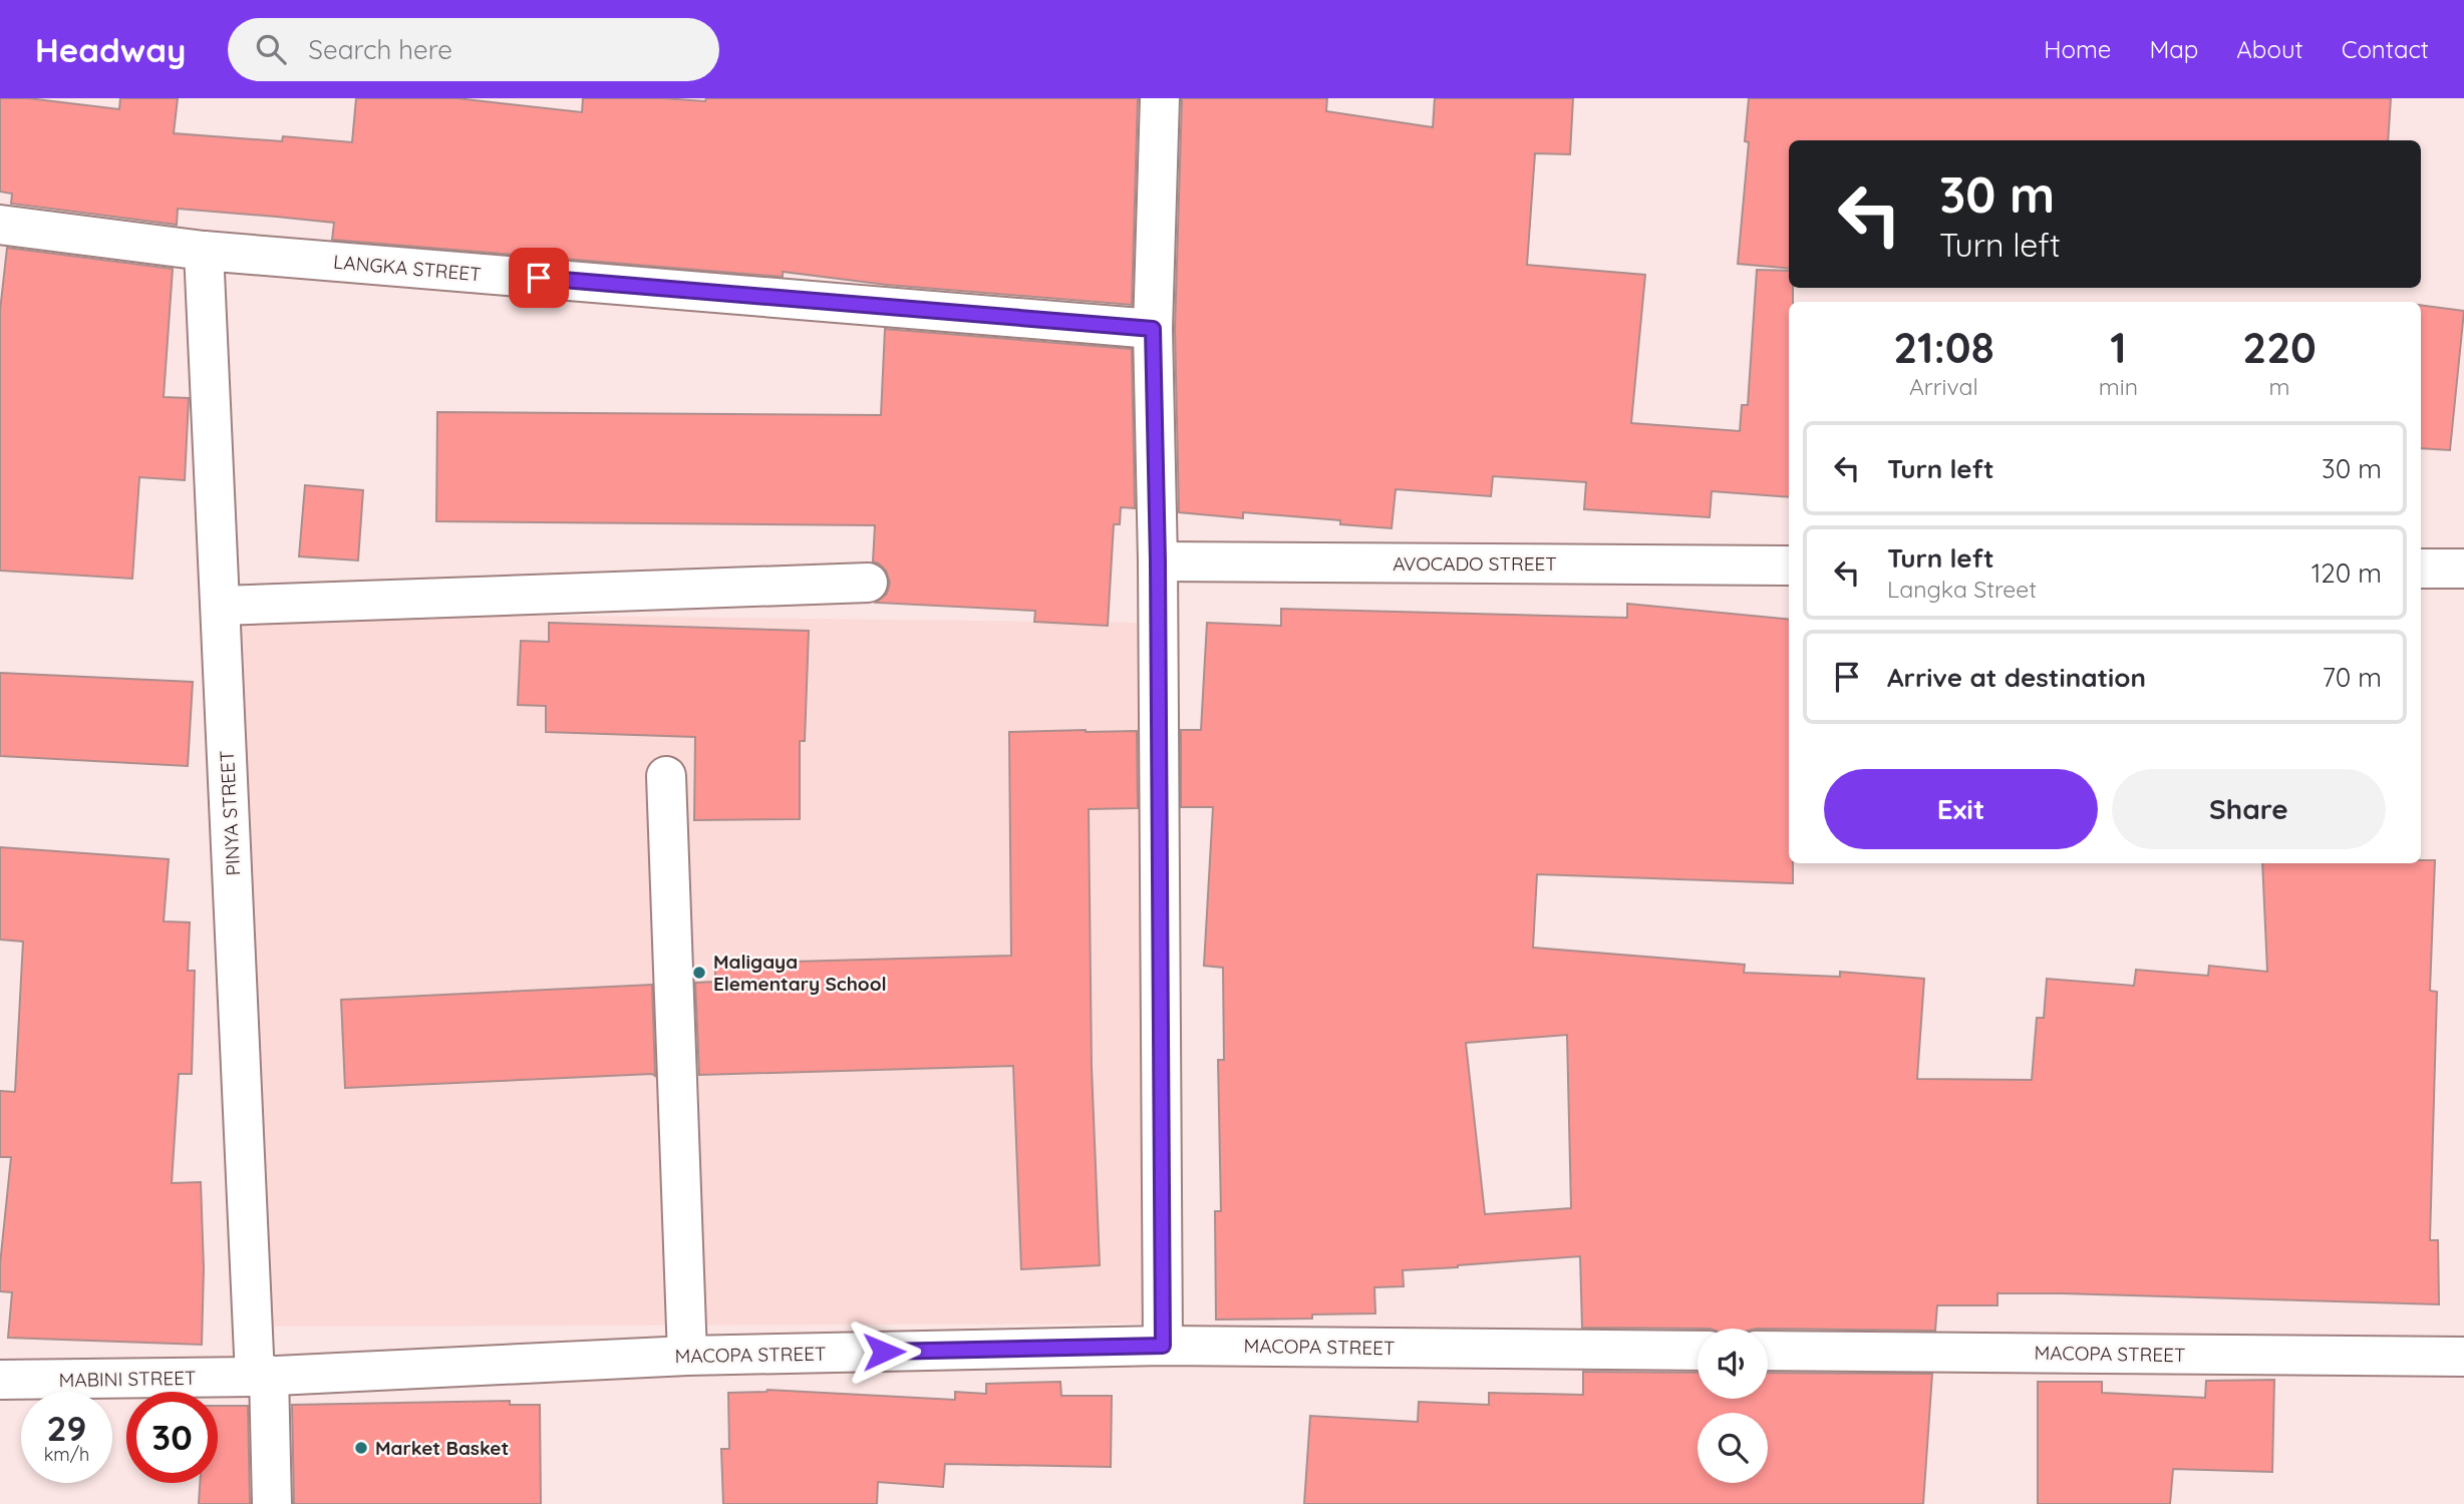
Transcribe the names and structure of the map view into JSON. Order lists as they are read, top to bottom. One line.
{"streets":{"street":["LANGKA STREET","AVOCADO STREET","PINYA STREET","MACOPA STREET","MABINI STREET"]},"crossings":[["LANGKA STREET","PINYA STREET"],["PINYA STREET","MACOPA STREET"],["PINYA STREET","MABINI STREET"],["MACOPA STREET","MABINI STREET"]],"places":["Maligaya Elementary School","Market Basket"],"page":{"header":"Headway","search":"Search here","nav":["Home","Map","About","Contact"],"turn":["30 m","Turn left"],"eta":["21:08","Arrival","1","min","220","m"],"list":[{"name":"Turn left","value":"30 m"},{"name":"Turn left","note":"Langka Street","value":"120 m"},{"name":"Arrive at destination","value":"70 m"}],"buttons":["Exit","Share"],"speed":"29 km/h","limit":"30"}}
